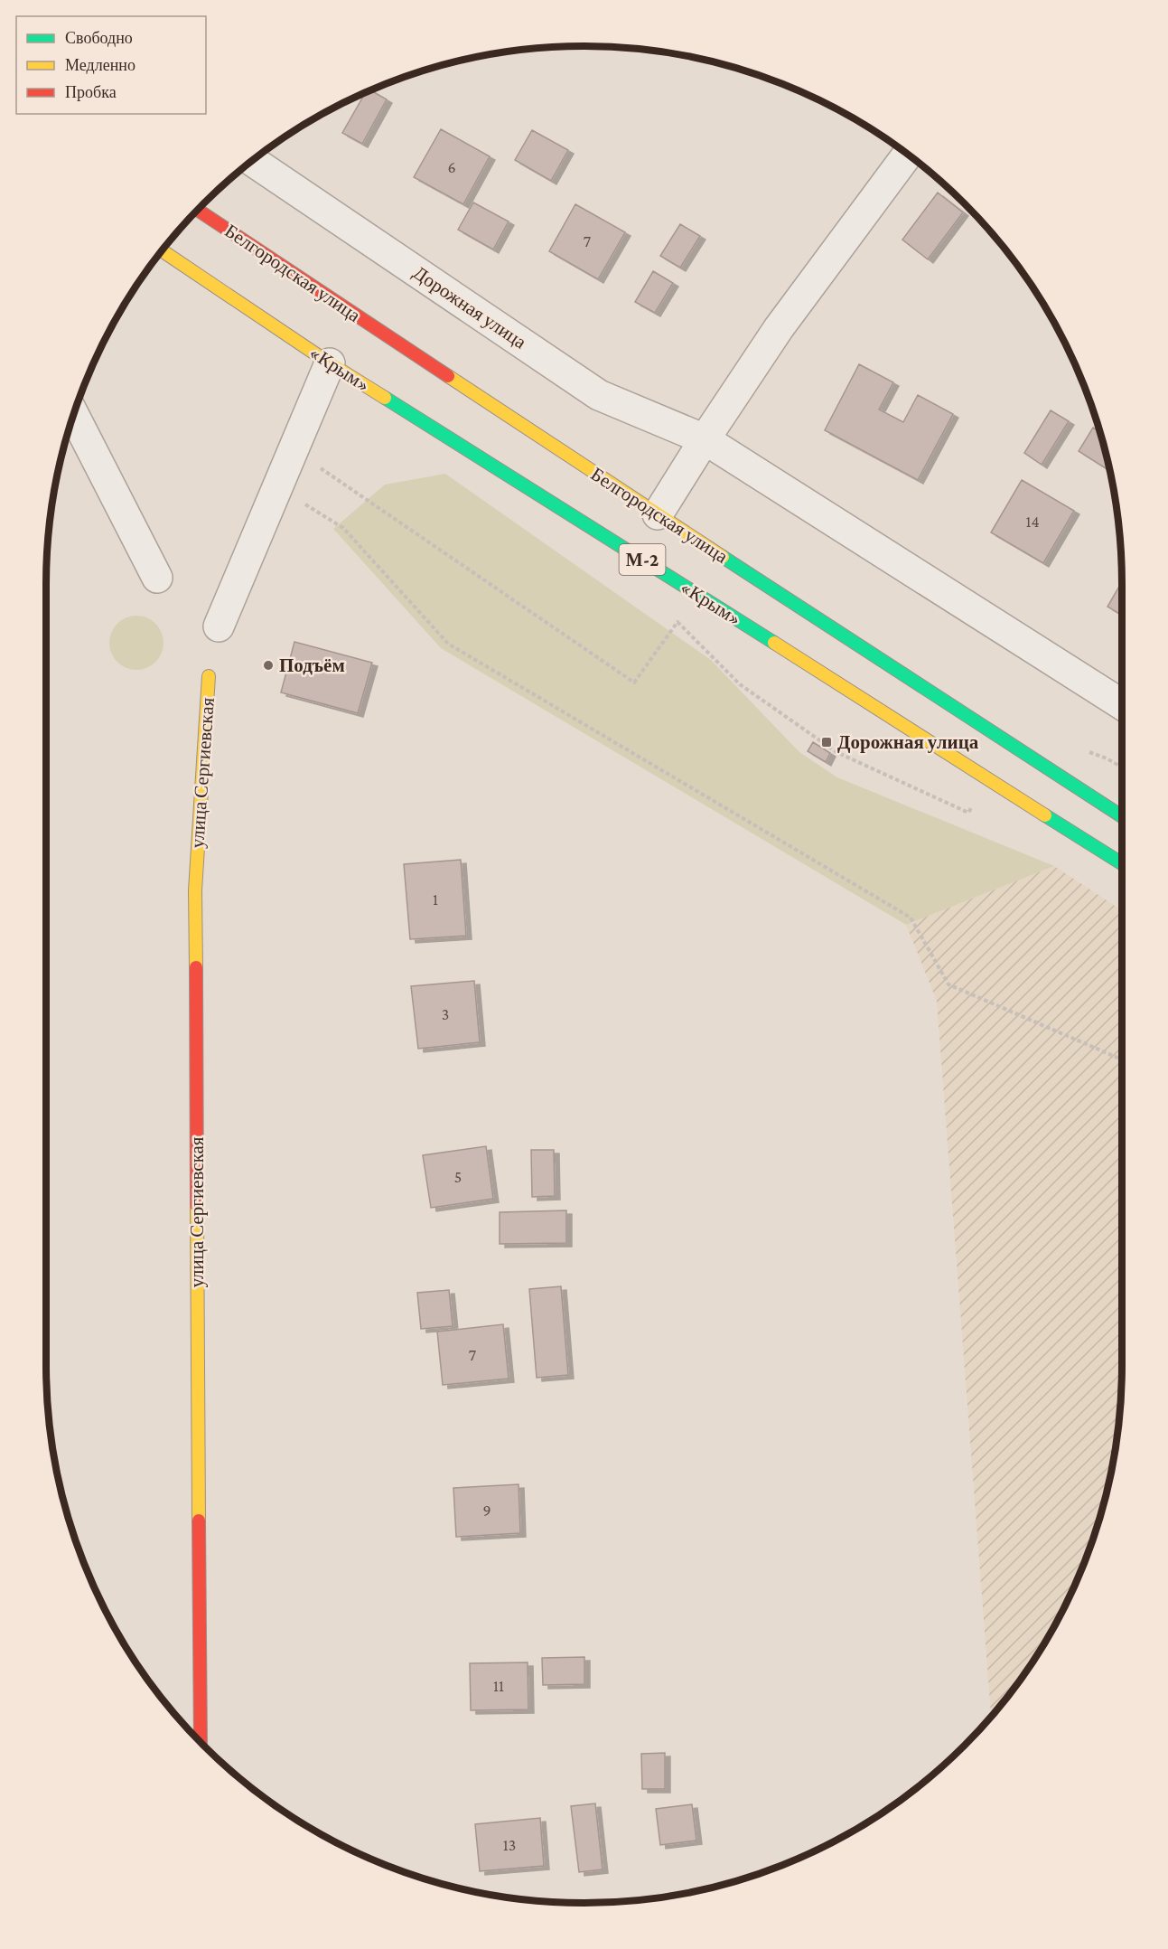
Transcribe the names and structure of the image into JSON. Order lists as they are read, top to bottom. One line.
{"streets":{"main road":["Белгородская улица","«Крым»","М-2","улица Сергиевская"],"street":["Дорожная улица"]},"places":{"other":["Подъём"],"transit":["Дорожная улица"]},"house_numbers":["6","7","14","1","3","5","7","9","11","13"],"legend":["Свободно","Медленно","Пробка"]}
